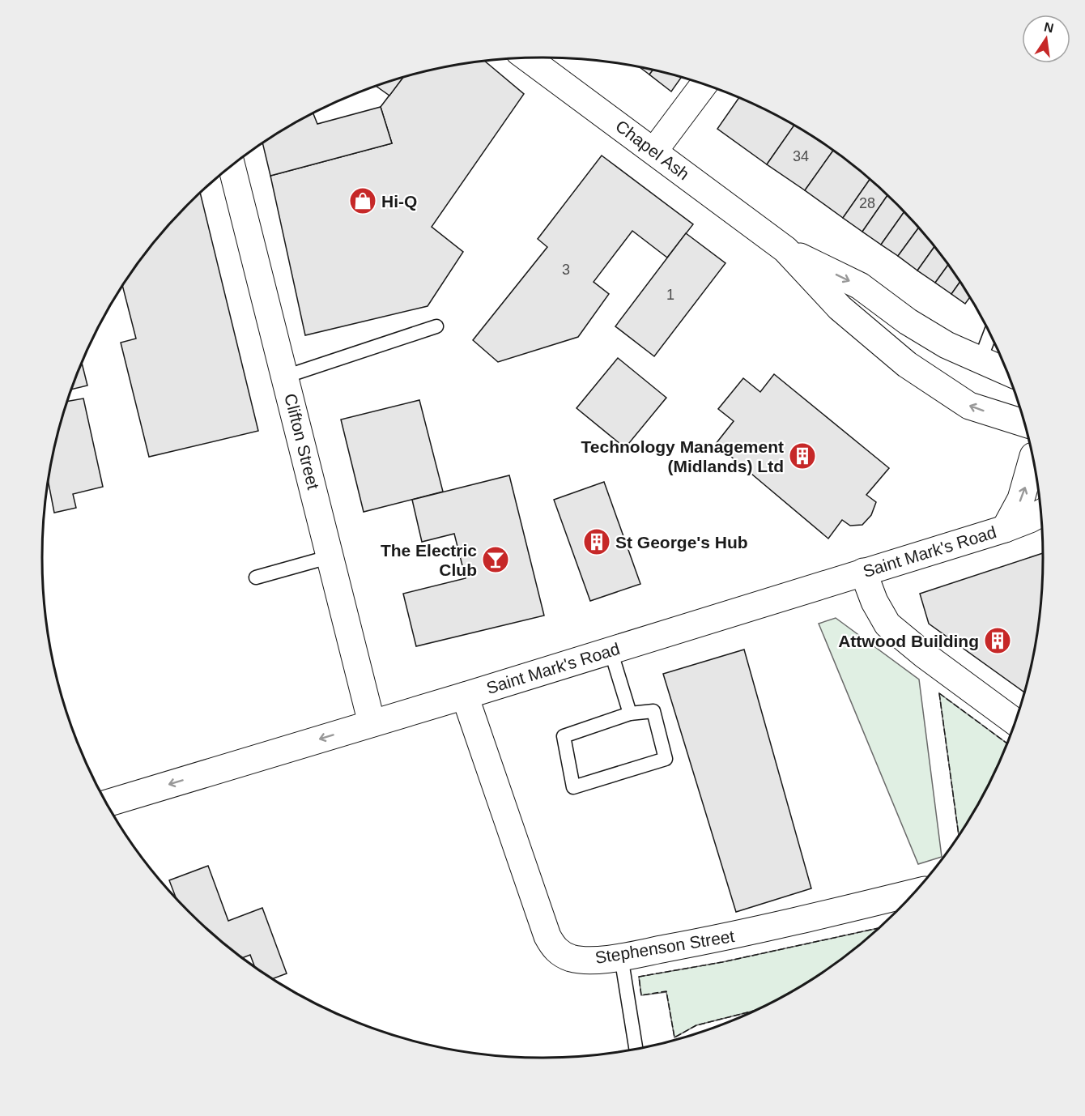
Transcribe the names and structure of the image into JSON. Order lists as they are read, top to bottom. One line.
{"streets":{"main road":["Chapel Ash","Clifton Street","Saint Mark's Road","Stephenson Street"]},"crossings":[["Clifton Street","Saint Mark's Road"],["Saint Mark's Road","Stephenson Street"]],"places":{"shop":["Hi-Q"],"building":["Technology Management (Midlands) Ltd","St George's Hub","Attwood Building"],"bar":["The Electric Club"]},"house_numbers":["34","28","3","1"],"north":"top"}
